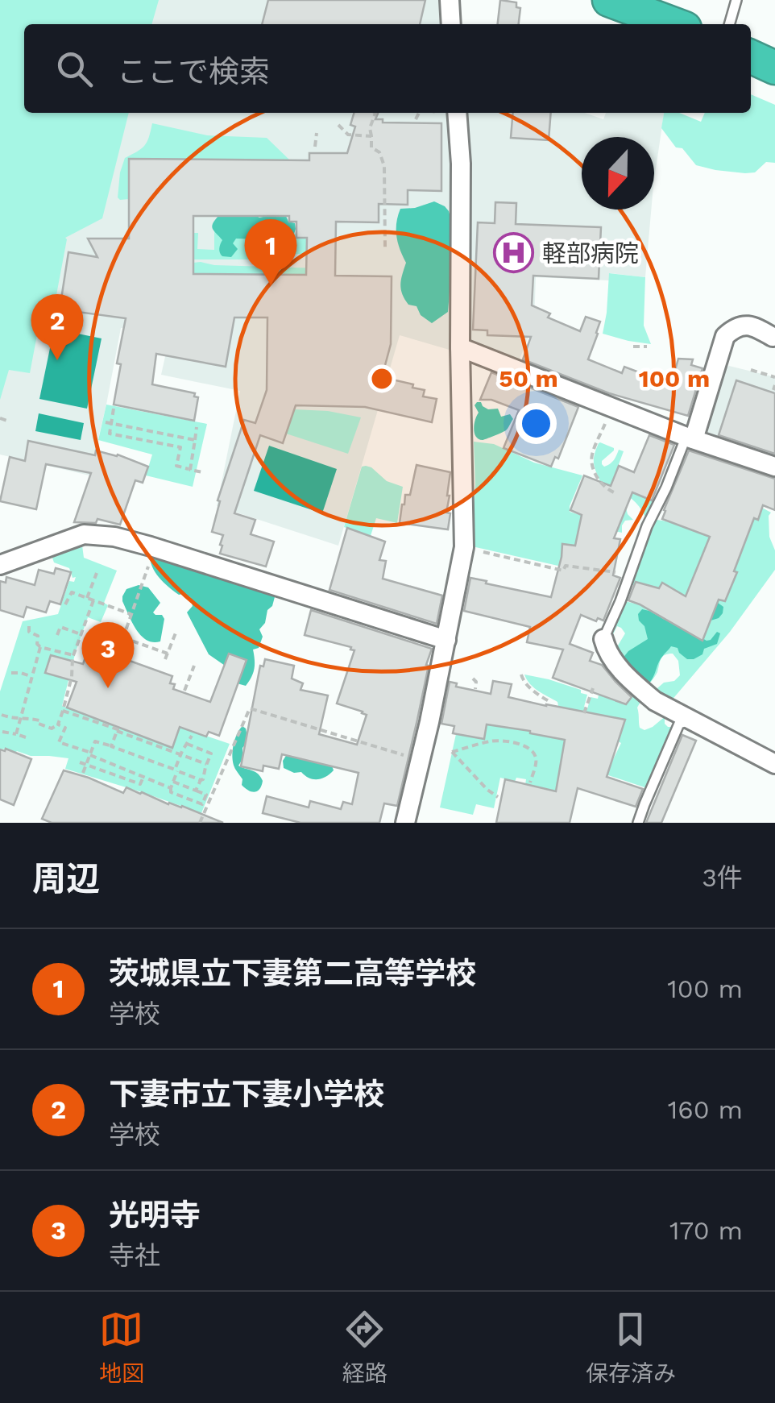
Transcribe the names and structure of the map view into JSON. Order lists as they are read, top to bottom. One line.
{"places":{"hospital":["軽部病院"]},"north":"bottom","page":{"search":"ここで検索","pins":["1","2","3"],"heading":["周辺","3件"],"list":[{"mark":"1","name":"茨城県立下妻第二高等学校","note":"学校","value":"100 m"},{"mark":"2","name":"下妻市立下妻小学校","note":"学校","value":"160 m"},{"mark":"3","name":"光明寺","note":"寺社","value":"170 m"}],"nav":["地図","経路","保存済み"]},"rings":["50 m","100 m"]}
